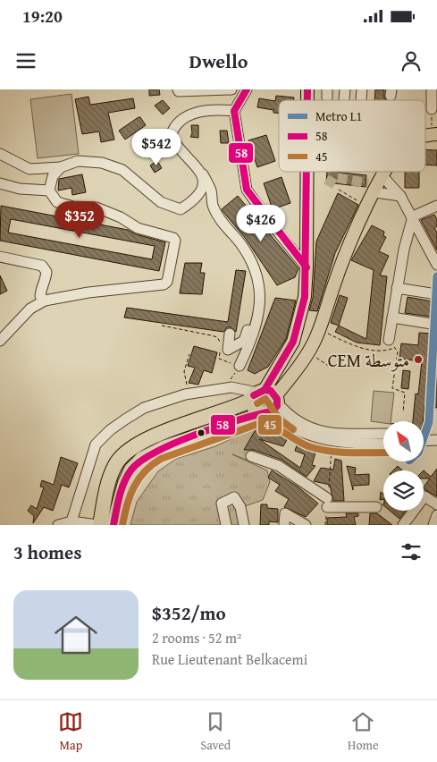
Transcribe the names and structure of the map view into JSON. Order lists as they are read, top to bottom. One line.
{"places":["CEM متوسطة"],"lines":["transit line 58","metro line L1","transit line 45"],"legend":["Metro L1","58","45"],"north":"top left","page":{"status":"19:20","header":"Dwello","price":["$542","$352","$426"],"heading":"3 homes","list":[{"name":"$352/mo","note":"2 rooms · 52 m² · Rue Lieutenant Belkacemi"}],"tabs":["Map","Saved","Home"]}}
